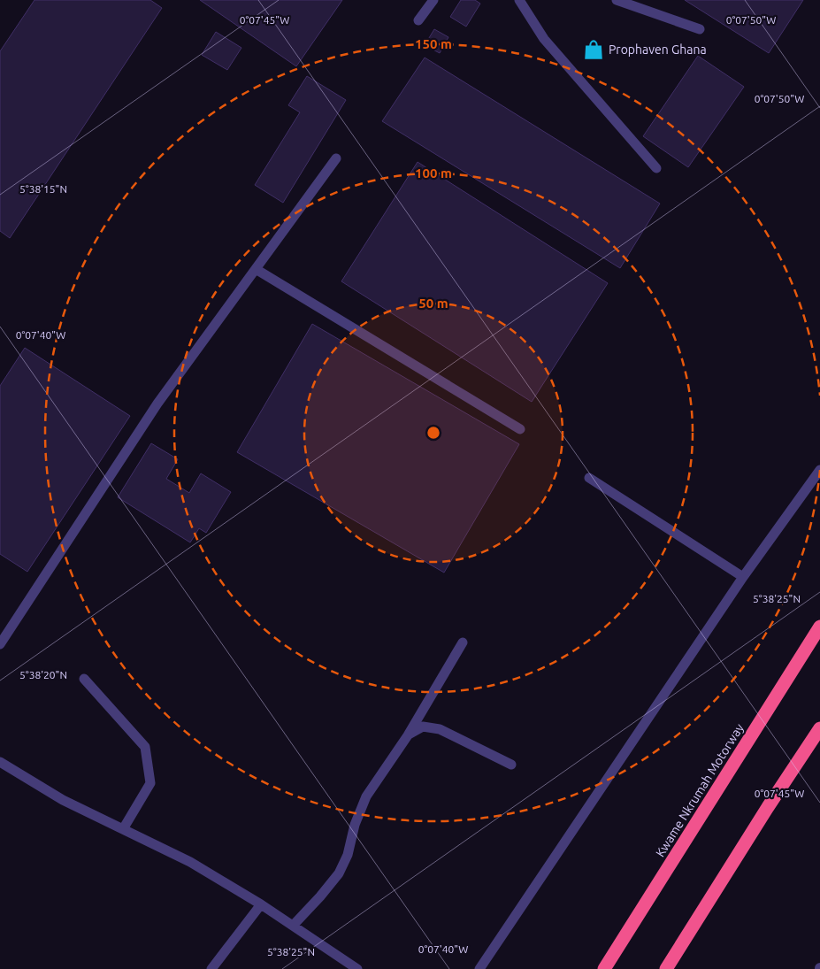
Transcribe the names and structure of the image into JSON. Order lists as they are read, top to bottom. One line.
{"streets":{"highway":["Kwame Nkrumah Motorway"]},"places":{"shop":["Prophaven Ghana"]},"coordinates":["0°07'50\"W","0°07'45\"W","5°38'15\"N","0°07'40\"W","5°38'25\"N","5°38'20\"N"],"rings":["150 m","100 m","50 m"]}
